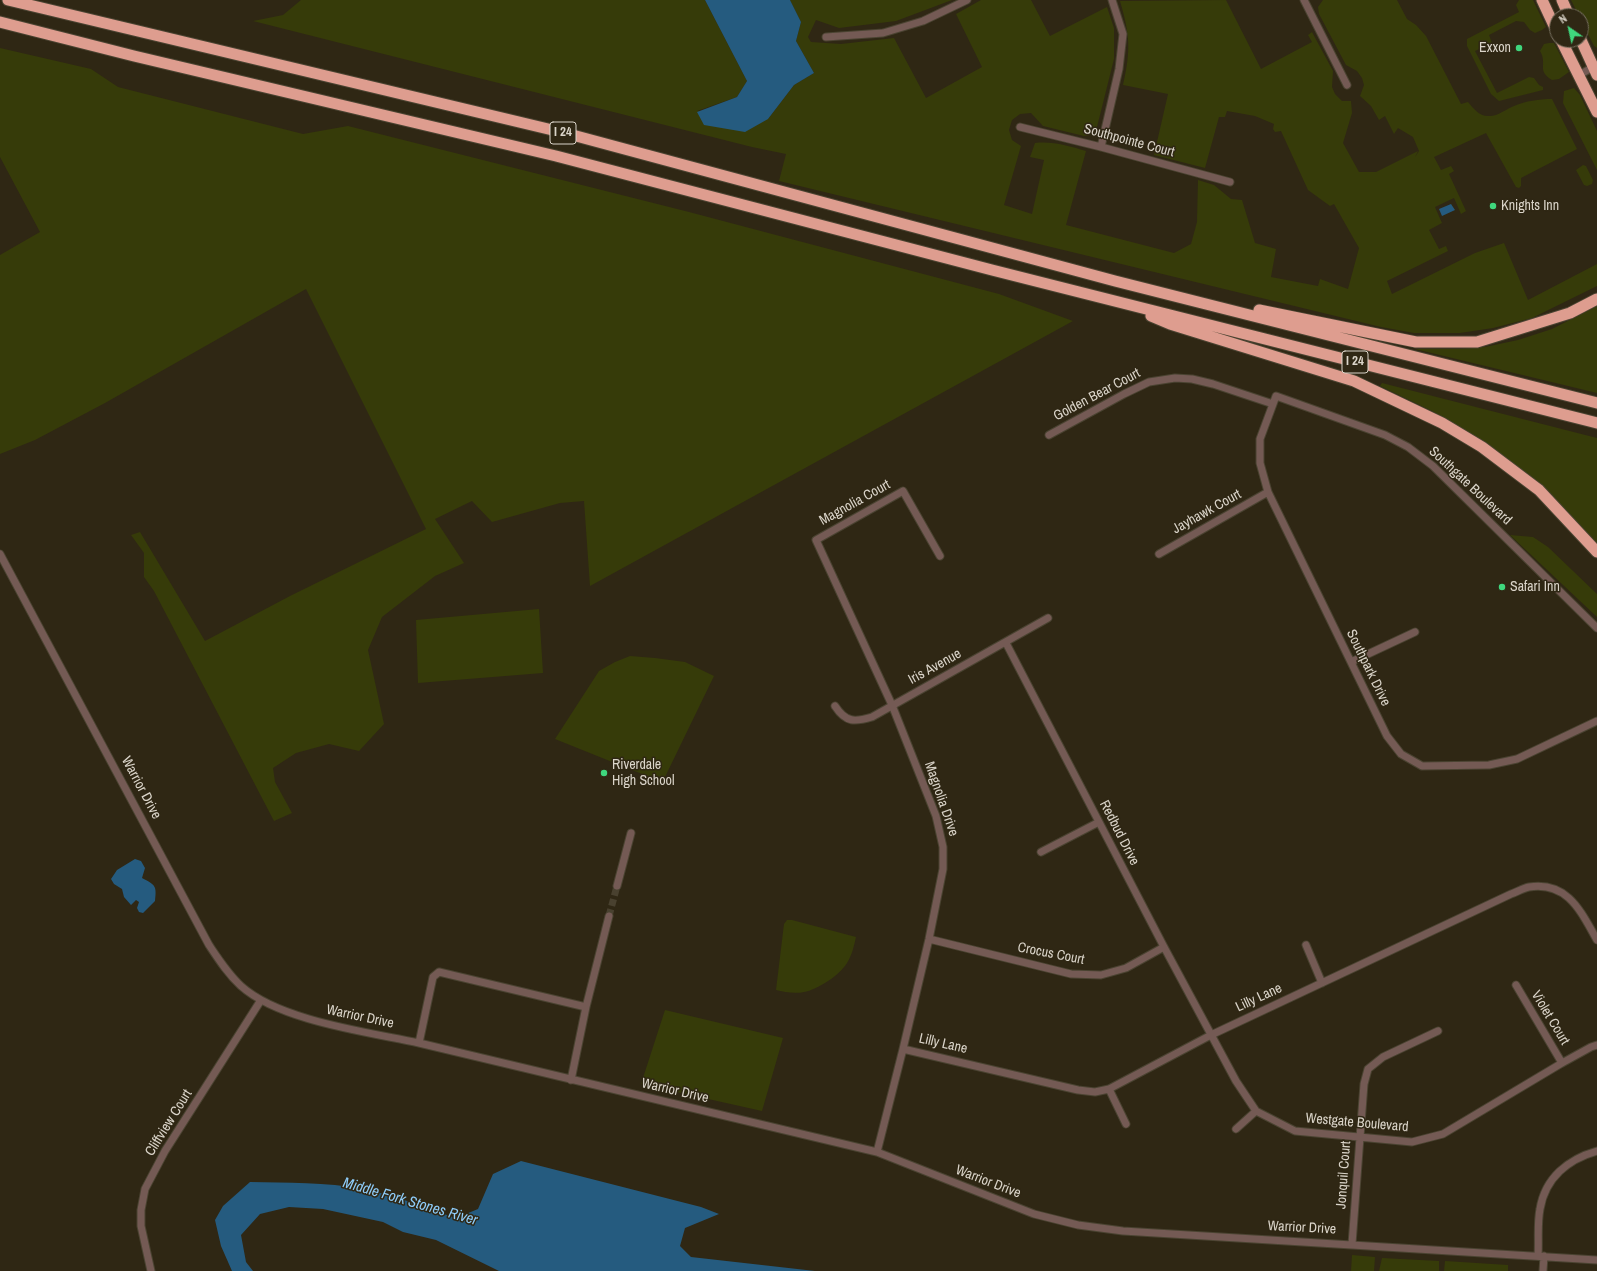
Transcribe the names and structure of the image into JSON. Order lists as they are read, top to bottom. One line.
{"streets":{"highway":["I 24"],"street":["Southpointe Court","Golden Bear Court","Southgate Boulevard","Magnolia Court","Jayhawk Court","Iris Avenue","Southpark Drive","Warrior Drive","Magnolia Drive","Redbud Drive","Crocus Court","Lilly Lane","Violet Court","Cliffview Court","Westgate Boulevard","Jonquil Court"]},"crossings":[["Golden Bear Court","Southpark Drive"],["Southgate Boulevard","Southpark Drive"],["Magnolia Court","Magnolia Drive"],["Jayhawk Court","Southpark Drive"],["Iris Avenue","Magnolia Drive"],["Iris Avenue","Redbud Drive"],["Warrior Drive","Magnolia Drive"],["Warrior Drive","Cliffview Court"],["Warrior Drive","Jonquil Court"],["Magnolia Drive","Crocus Court"],["Magnolia Drive","Lilly Lane"],["Redbud Drive","Crocus Court"],["Redbud Drive","Lilly Lane"],["Redbud Drive","Westgate Boulevard"],["Lilly Lane","Westgate Boulevard"],["Violet Court","Westgate Boulevard"],["Westgate Boulevard","Jonquil Court"]],"water":["Middle Fork Stones River"],"places":["Exxon","Knights Inn","Safari Inn","Riverdale High School"],"north":"top left"}
